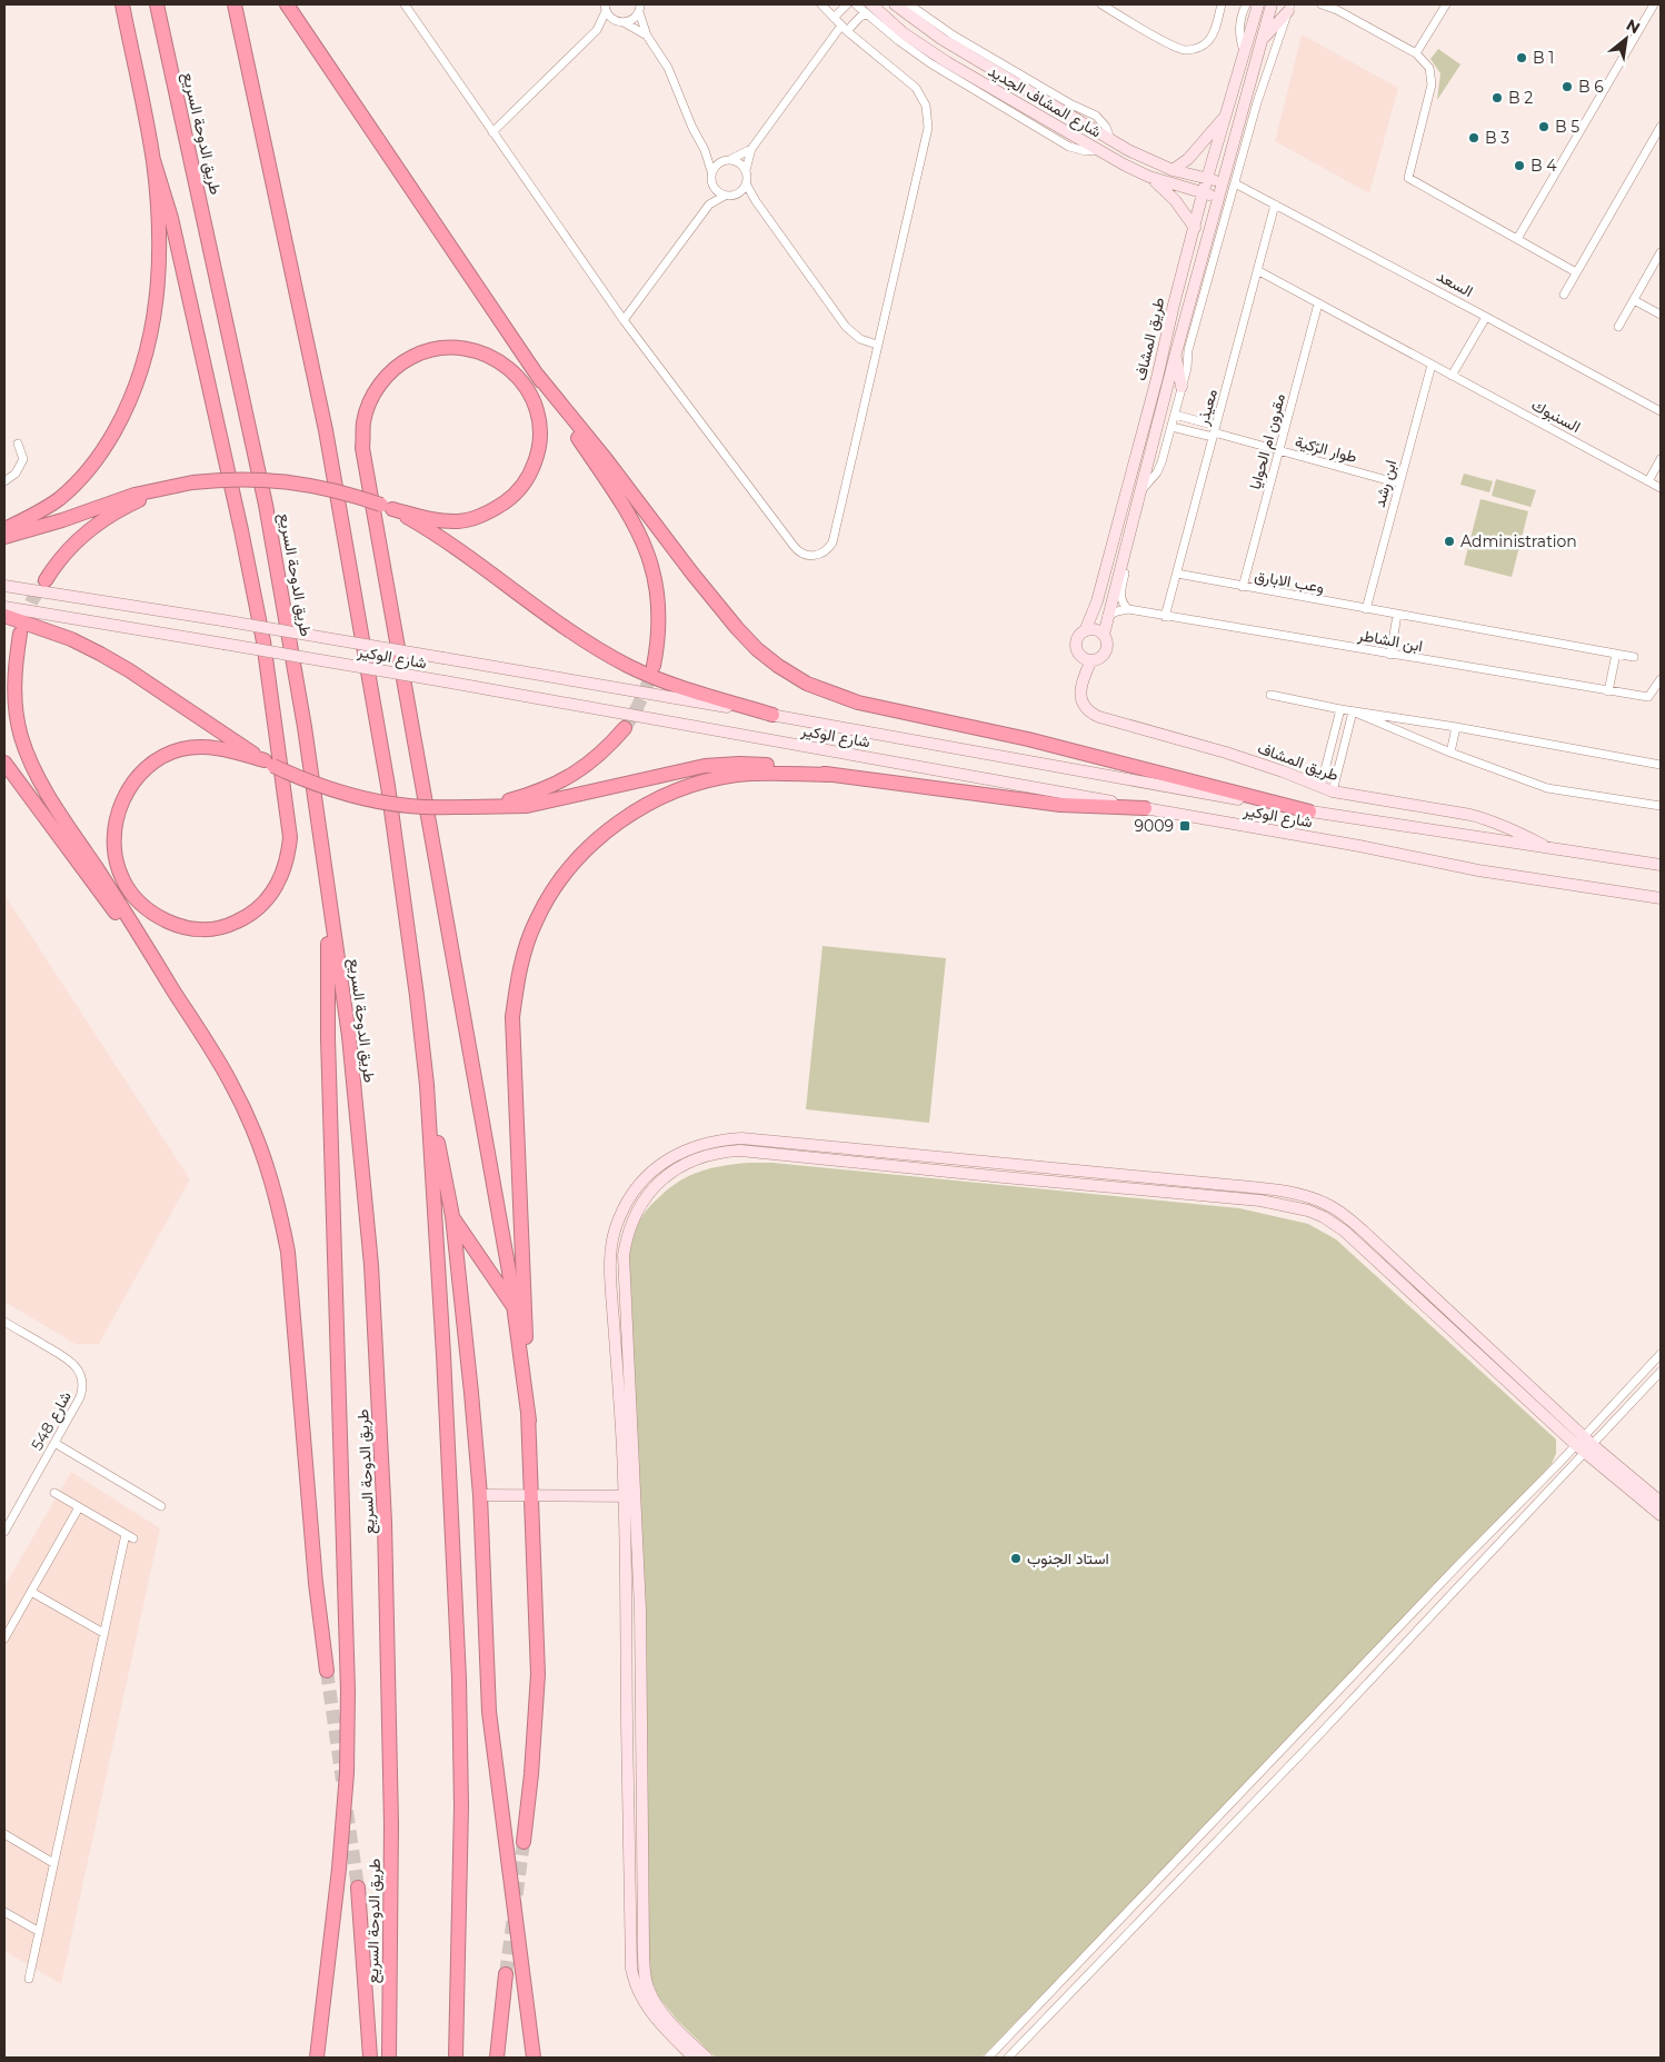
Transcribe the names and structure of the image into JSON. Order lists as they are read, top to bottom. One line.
{"streets":{"highway":["طريق الدوحة السريع"],"street":["شارع المشاف الجديد","السعد","طريق المشاف","معيذر","السنبوك","مقرون ام الحوايا","طوار الرّكية","ابن رشد","وعب الابارق","ابن الشاطر","شارع الوكير","شارع 548"]},"crossings":[["شارع المشاف الجديد","السعد"],["شارع المشاف الجديد","طريق المشاف"],["السعد","طريق المشاف"],["السعد","معيذر"],["طريق المشاف","طوار الرّكية"],["طريق المشاف","ابن الشاطر"],["طريق المشاف","شارع الوكير"],["معيذر","السنبوك"],["معيذر","طوار الرّكية"],["معيذر","وعب الابارق"],["معيذر","ابن الشاطر"],["السنبوك","مقرون ام الحوايا"],["السنبوك","ابن رشد"],["مقرون ام الحوايا","طوار الرّكية"],["مقرون ام الحوايا","وعب الابارق"],["طوار الرّكية","ابن رشد"],["ابن رشد","وعب الابارق"]],"places":{"other":["B 1","B 6","B 2","B 5","B 3","B 4","Administration","استاد الجنوب"],"transit":["9009"]},"north":"top right"}
